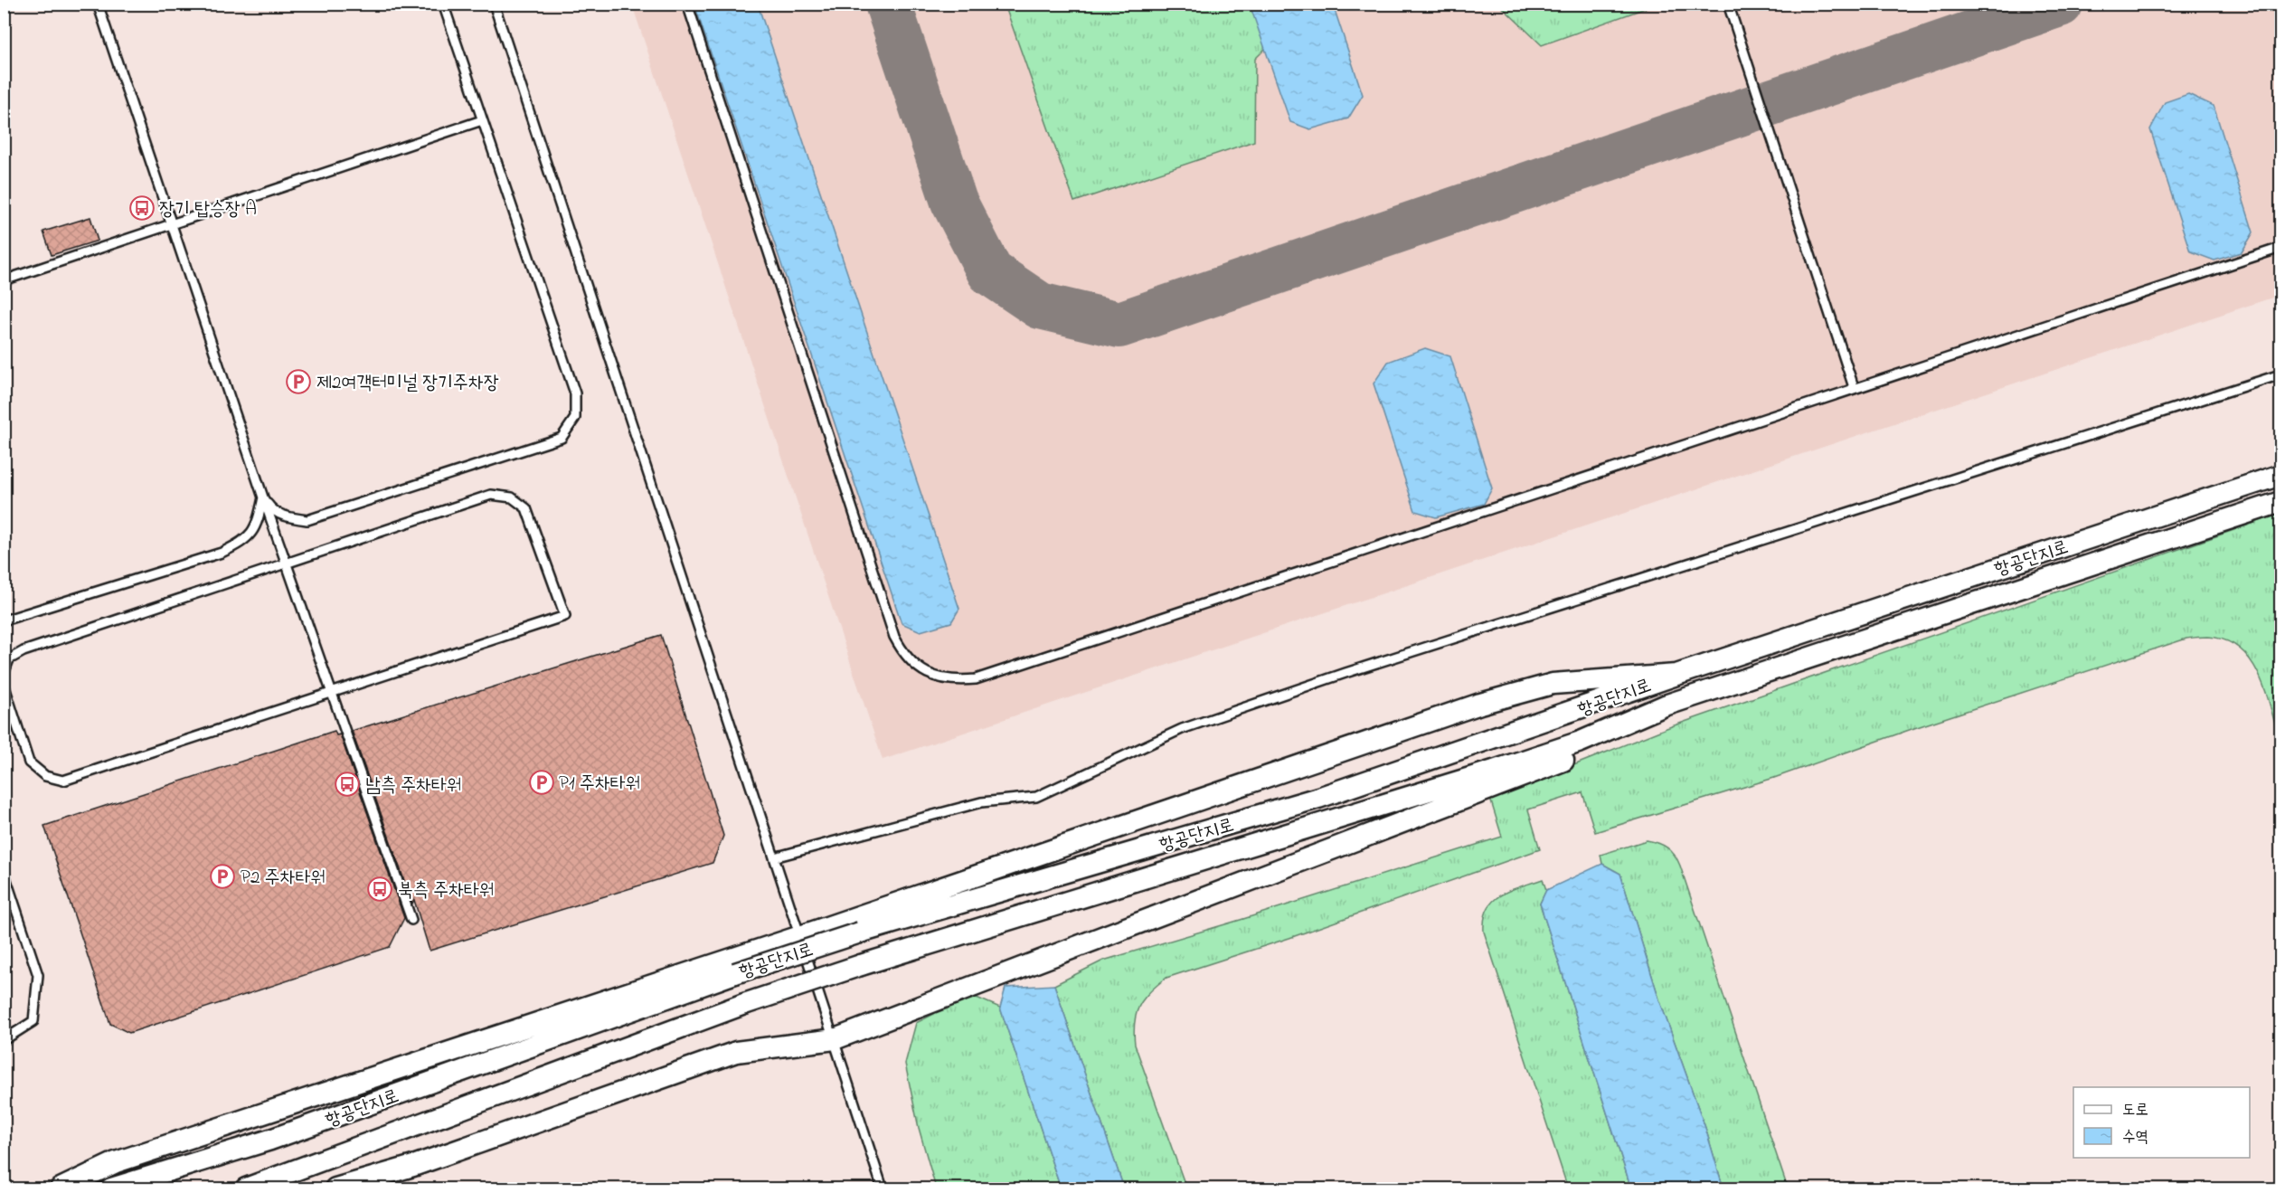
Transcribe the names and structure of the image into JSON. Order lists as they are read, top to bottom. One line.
{"streets":{"street":["항공단지로"]},"places":{"bus stop":["장기 탑승장 A","남측 주차타워","북측 주차타워"],"parking":["제2여객터미널 장기주차장","P1 주차타워","P2 주차타워"]},"legend":["도로","수역"]}
